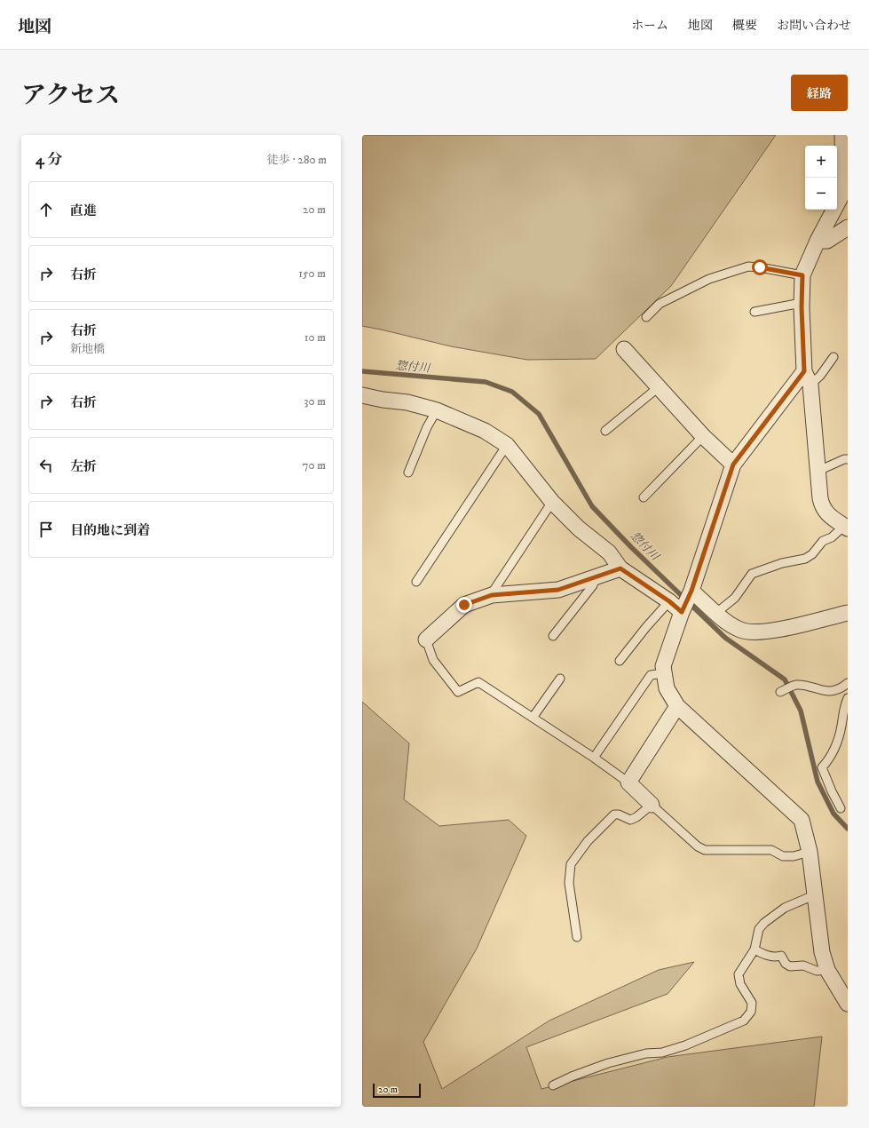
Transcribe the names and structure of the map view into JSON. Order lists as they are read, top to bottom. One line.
{"water":["惣付川"],"scale_bar":"20 m","page":{"header":"地図","nav":["ホーム","地図","概要","お問い合わせ"],"title":"アクセス","buttons":"経路","heading":["4 分","徒歩 · 280 m"],"map_buttons":["+","−"],"list":[["直進","20 m"],["右折","150 m"],["右折","新地橋","10 m"],["右折","30 m"],["左折","70 m"],"目的地に到着"],"scale":"20 m"}}
